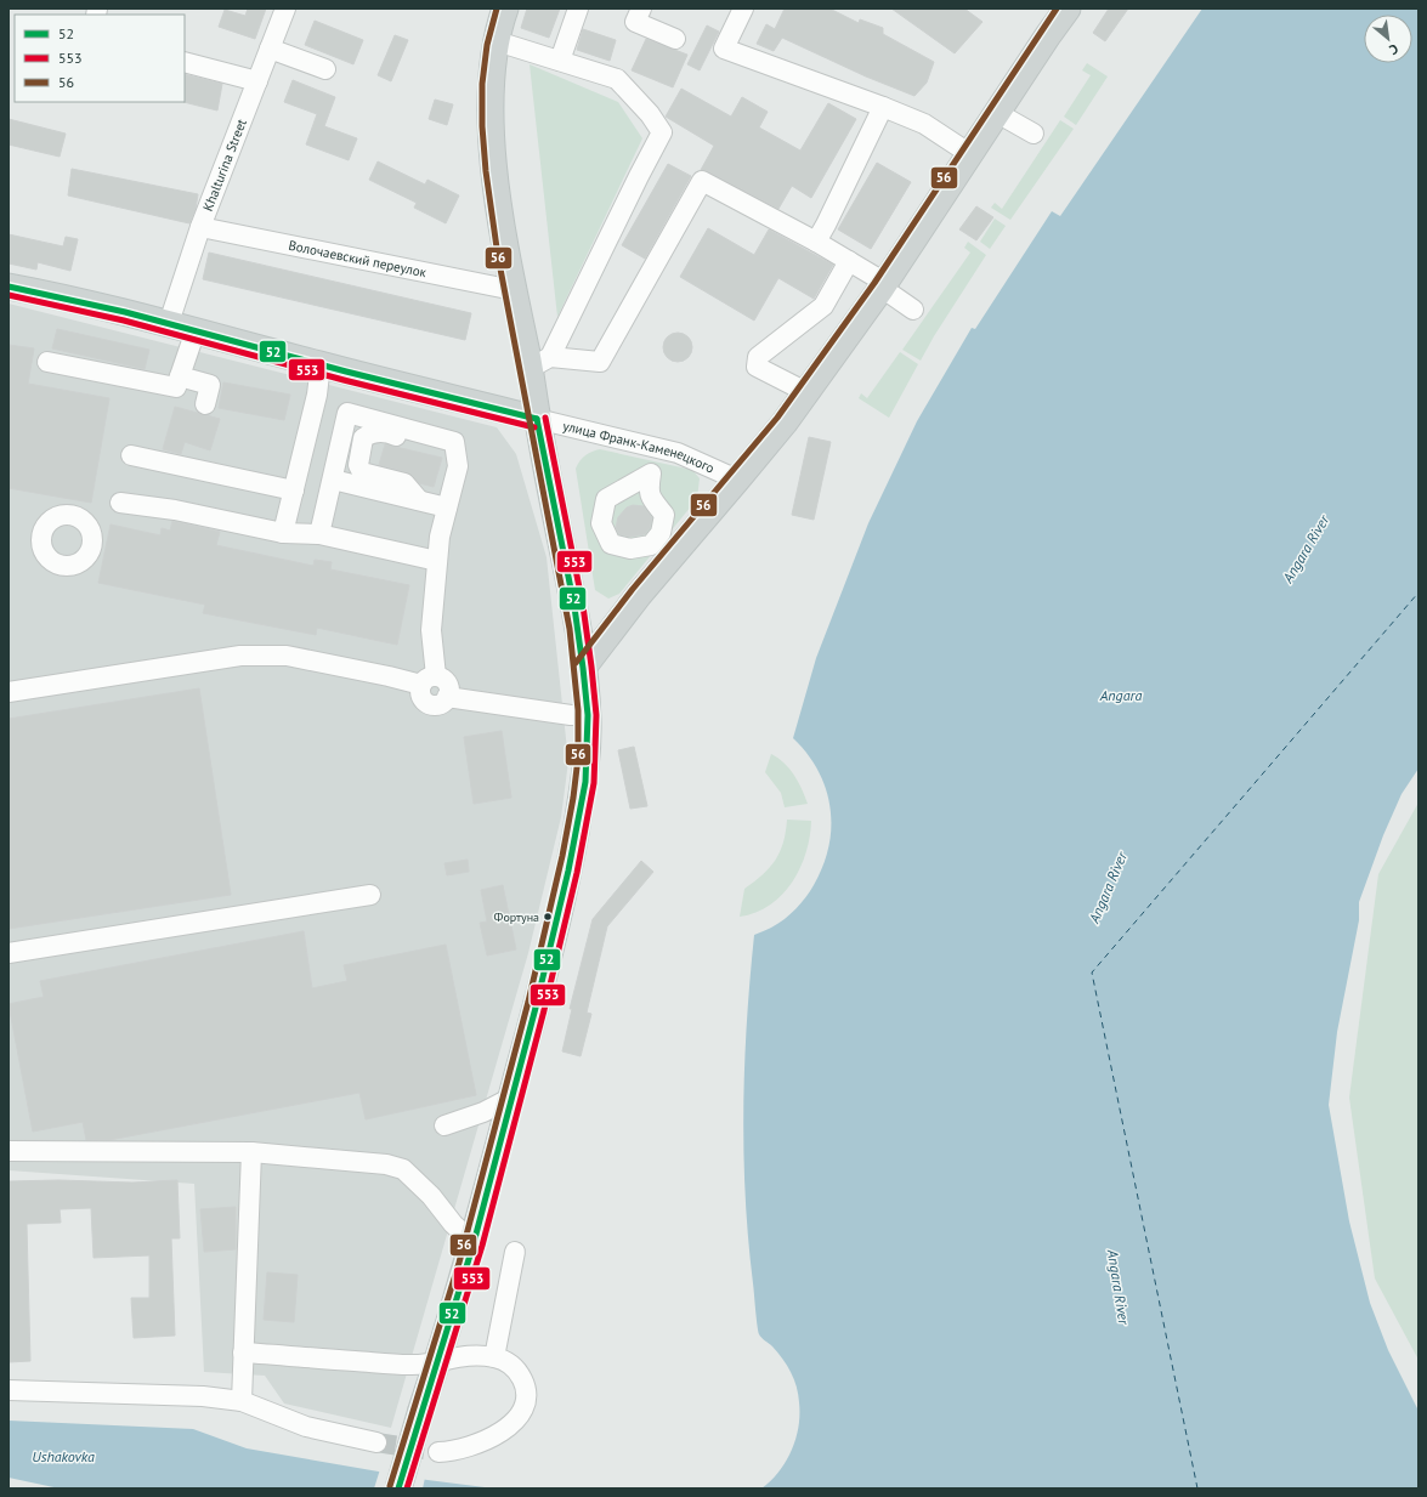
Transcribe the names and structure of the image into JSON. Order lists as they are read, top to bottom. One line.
{"streets":{"street":["Khalturina Street","Волочаевский переулок","улица Франк-Каменецкого"]},"crossings":[["Khalturina Street","Волочаевский переулок"]],"water":["Angara River","Angara","Ushakovka"],"places":["Фортуна"],"lines":["transit line 56","transit line 52","transit line 553"],"legend":["52","553","56"],"north":"bottom right"}
